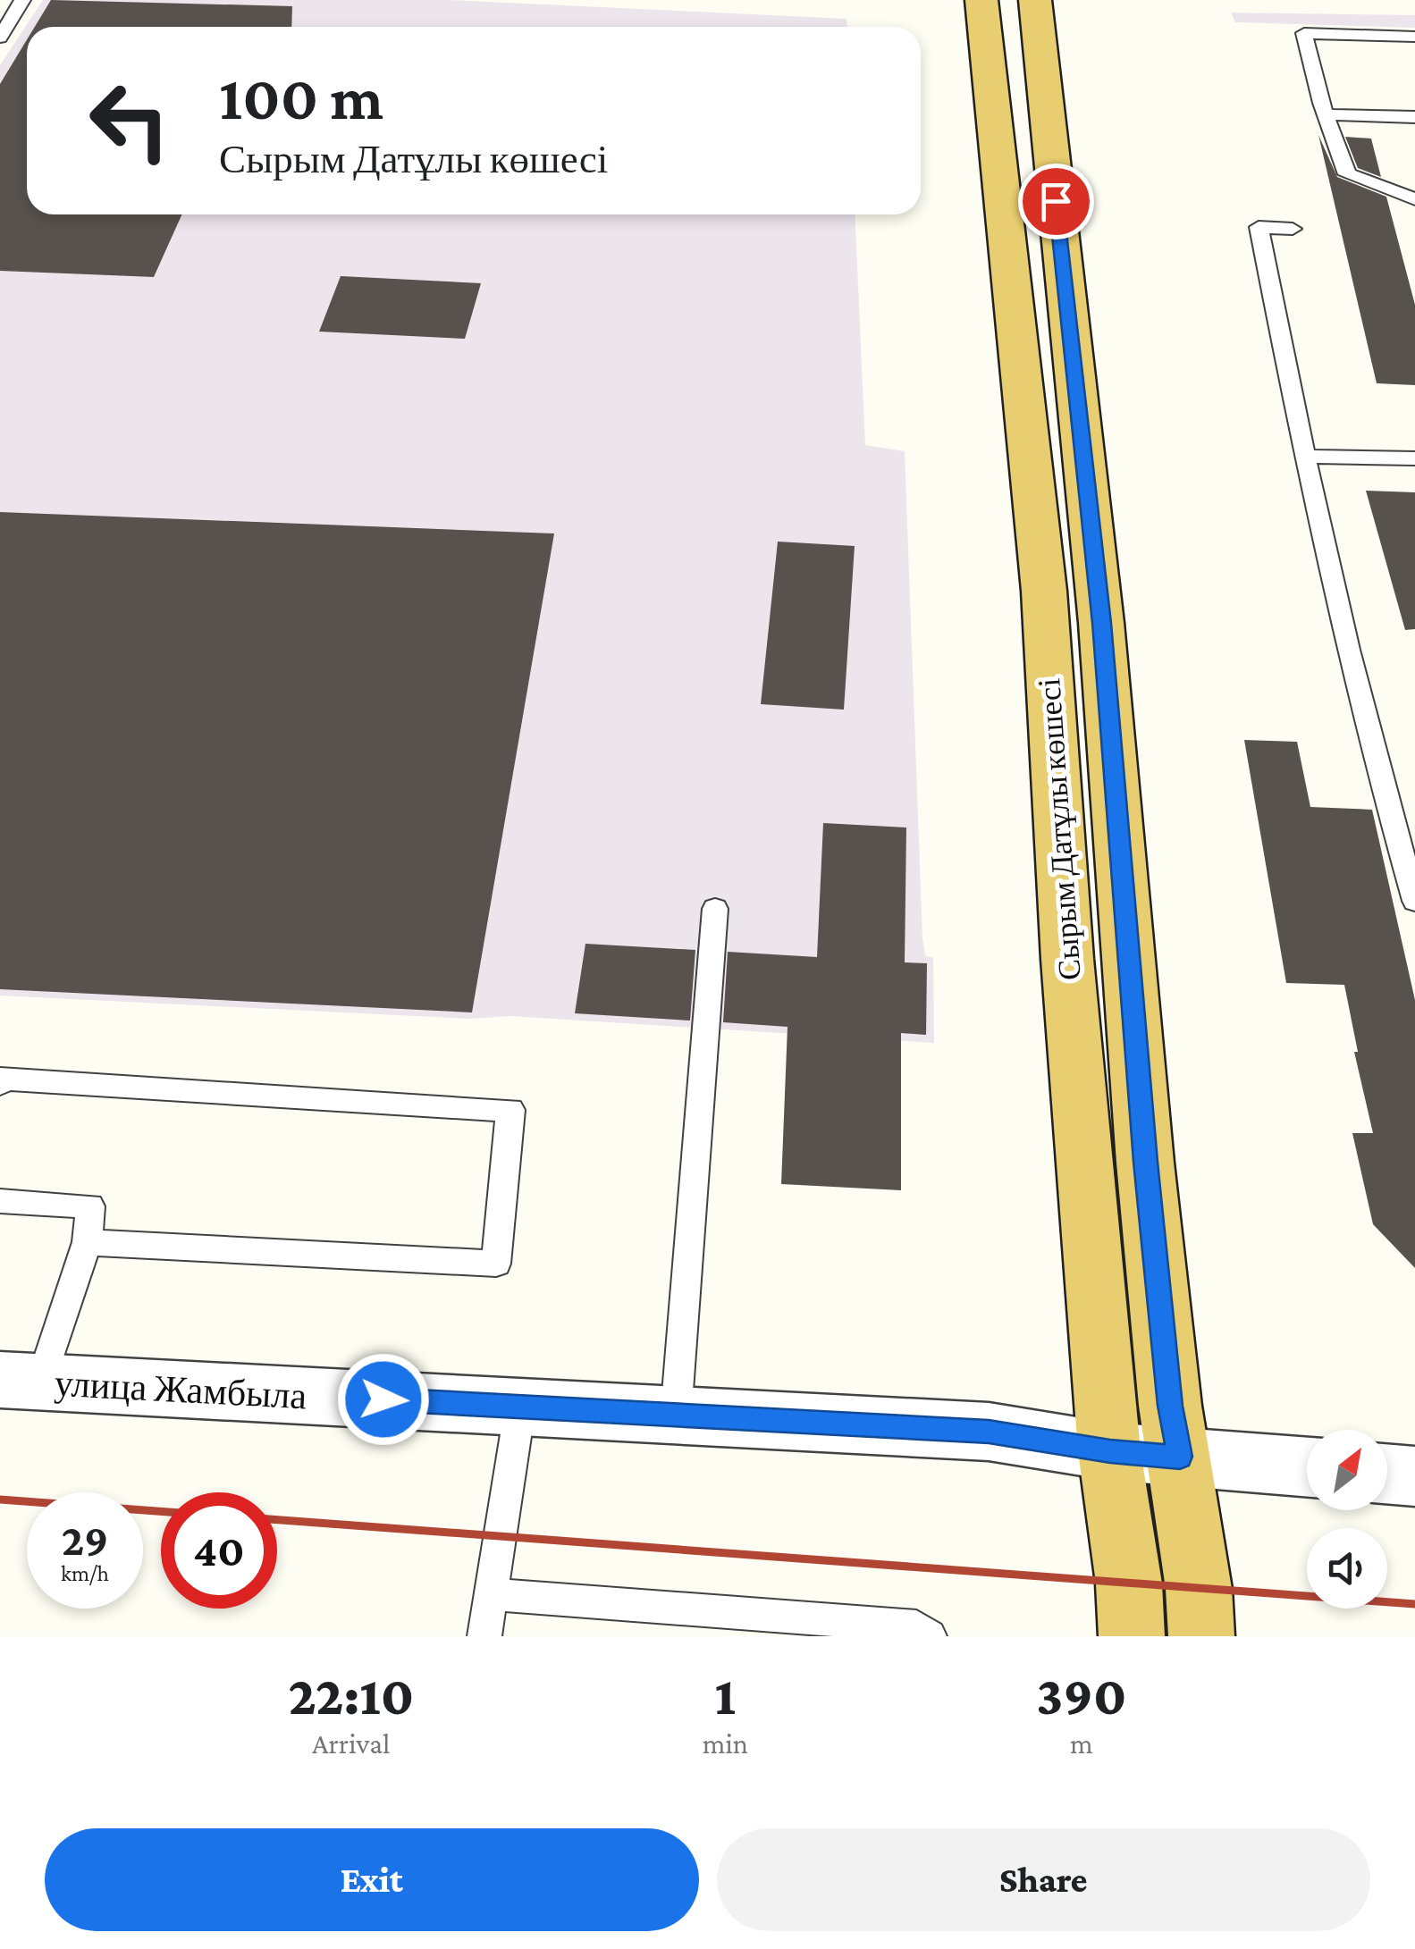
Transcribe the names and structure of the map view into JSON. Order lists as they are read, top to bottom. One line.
{"streets":{"highway":["Сырым Датұлы көшесі"],"street":["улица Жамбыла"]},"crossings":[["Сырым Датұлы көшесі","улица Жамбыла"]],"north":"top right","page":{"turn":["100 m","Сырым Датұлы көшесі"],"speed":"29 km/h","limit":"40","eta":["22:10","Arrival","1","min","390","m"],"buttons":["Exit","Share"]}}
